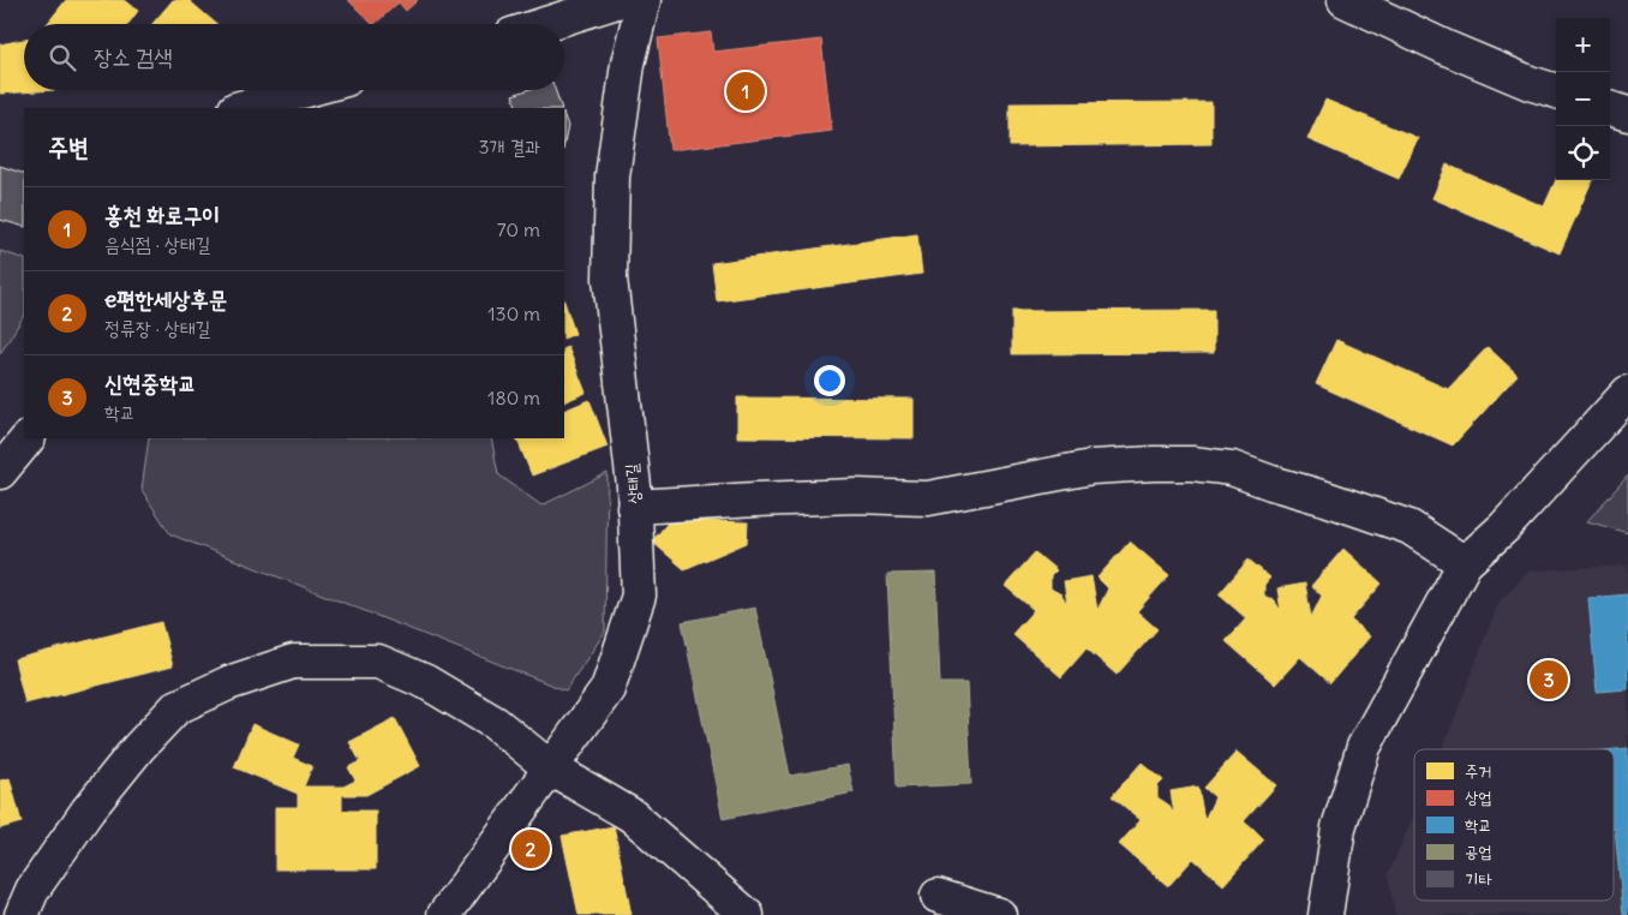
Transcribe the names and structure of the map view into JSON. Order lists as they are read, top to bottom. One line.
{"streets":{"street":["상태길"]},"legend":["주거","상업","학교","공업","기타"],"page":{"map_buttons":["+","−"],"search":"장소 검색","pins":["1","3","2"],"heading":["주변","3개 결과"],"list":[{"mark":"1","name":"홍천 화로구이","note":"음식점 · 상태길","value":"70 m"},{"mark":"2","name":"e편한세상후문","note":"정류장 · 상태길","value":"130 m"},{"mark":"3","name":"신현중학교","note":"학교","value":"180 m"}]}}
